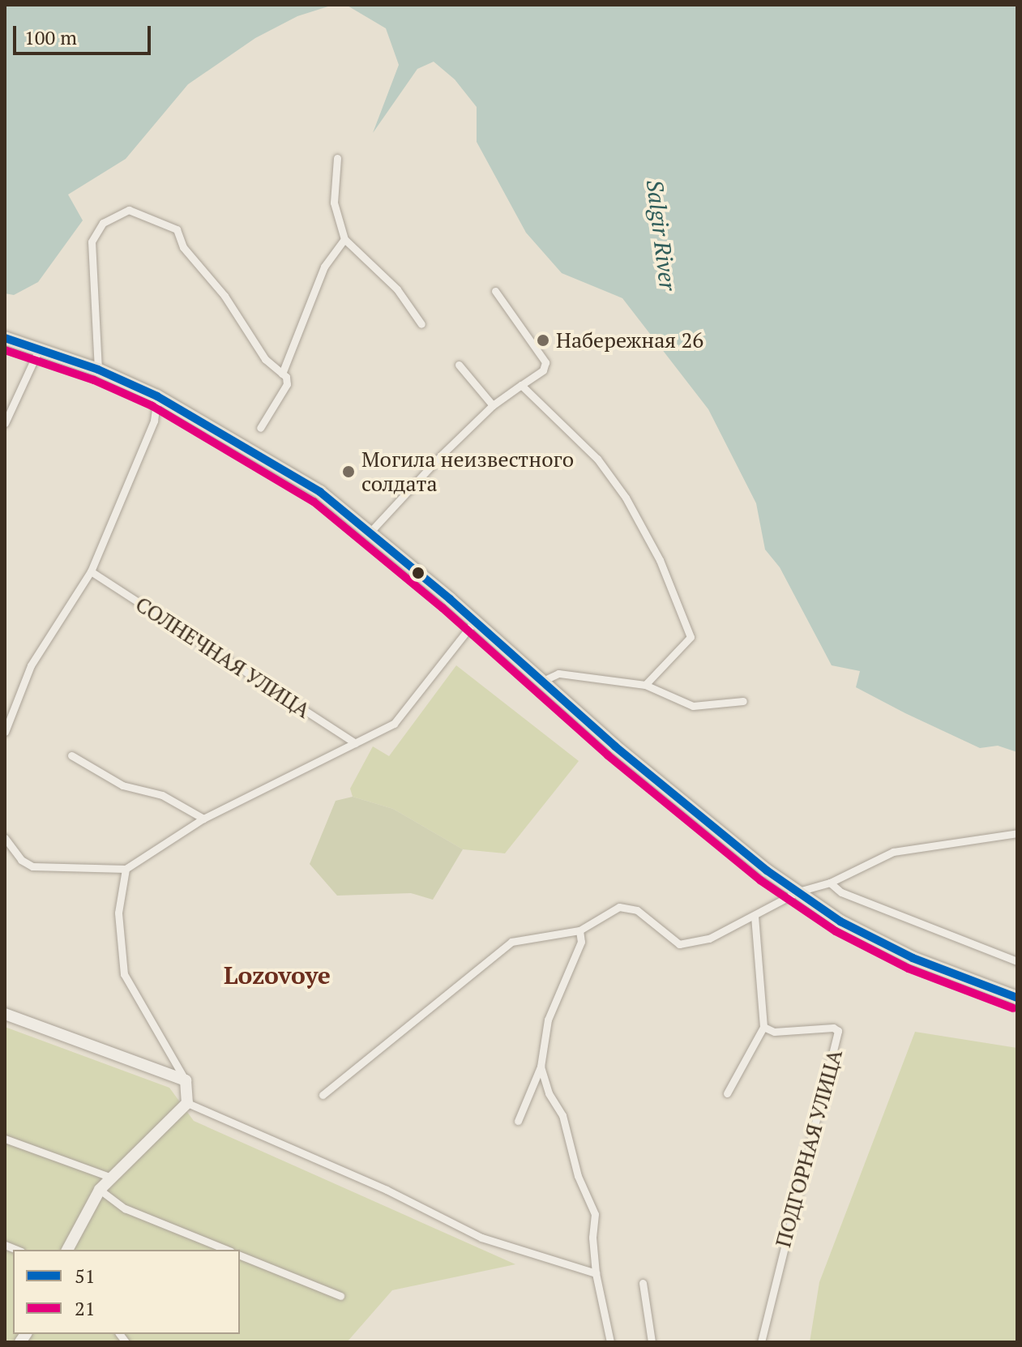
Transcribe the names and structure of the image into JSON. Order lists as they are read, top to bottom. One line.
{"streets":{"street":["СОЛНЕЧНАЯ УЛИЦА","ПОДГОРНАЯ УЛИЦА"]},"districts":["Lozovoye"],"water":["Salgir River"],"places":["Набережная 26","Могила неизвестного солдата"],"lines":["transit line 51","transit line 21"],"legend":["51","21"],"scale_bar":"100 m"}
